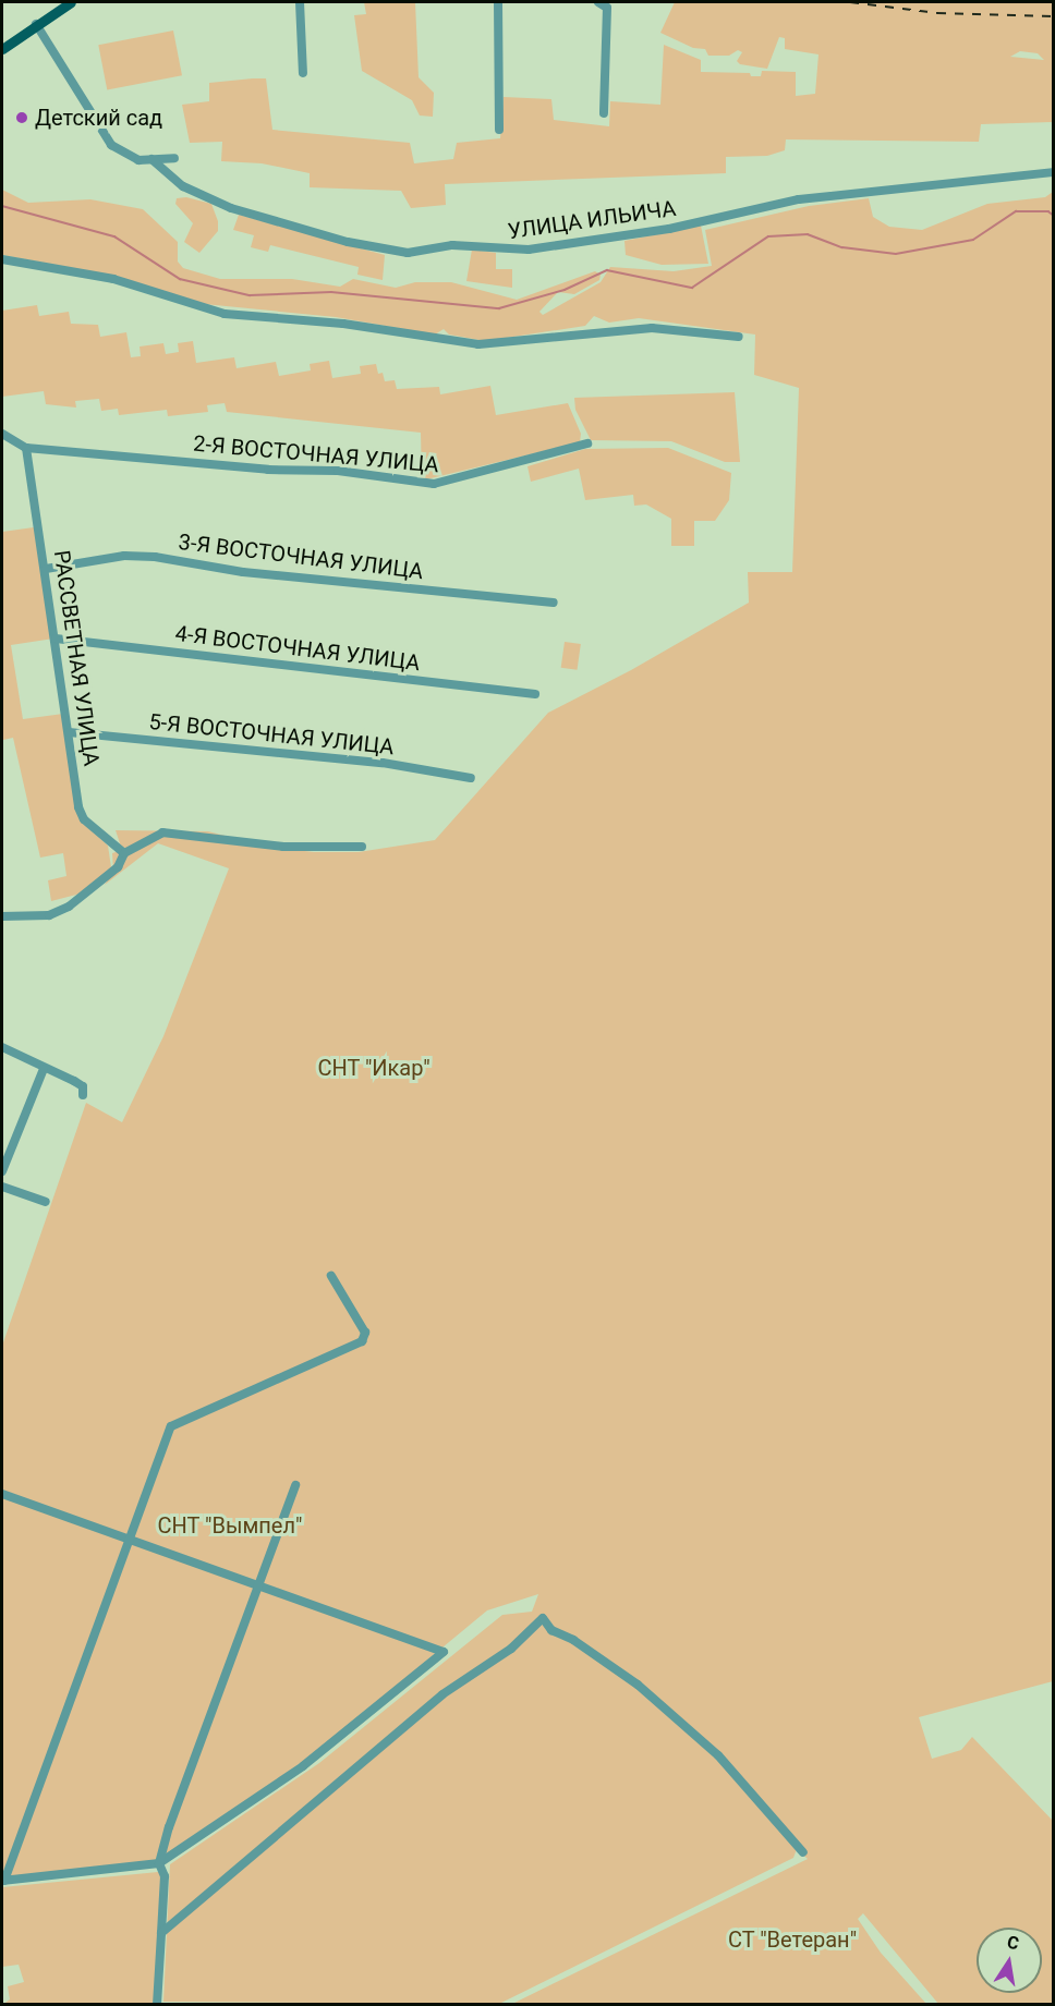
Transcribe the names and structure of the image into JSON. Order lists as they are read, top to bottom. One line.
{"streets":{"street":["УЛИЦА ИЛЬИЧА","2-Я ВОСТОЧНАЯ УЛИЦА","3-Я ВОСТОЧНАЯ УЛИЦА","4-Я ВОСТОЧНАЯ УЛИЦА","РАССВЕТНАЯ УЛИЦА","5-Я ВОСТОЧНАЯ УЛИЦА"]},"crossings":[["2-Я ВОСТОЧНАЯ УЛИЦА","РАССВЕТНАЯ УЛИЦА"],["3-Я ВОСТОЧНАЯ УЛИЦА","РАССВЕТНАЯ УЛИЦА"],["4-Я ВОСТОЧНАЯ УЛИЦА","РАССВЕТНАЯ УЛИЦА"],["РАССВЕТНАЯ УЛИЦА","5-Я ВОСТОЧНАЯ УЛИЦА"]],"parks":["СНТ \"Икар\"","СНТ \"Вымпел\"","СТ \"Ветеран\""],"places":["Детский сад"],"north":"top"}
